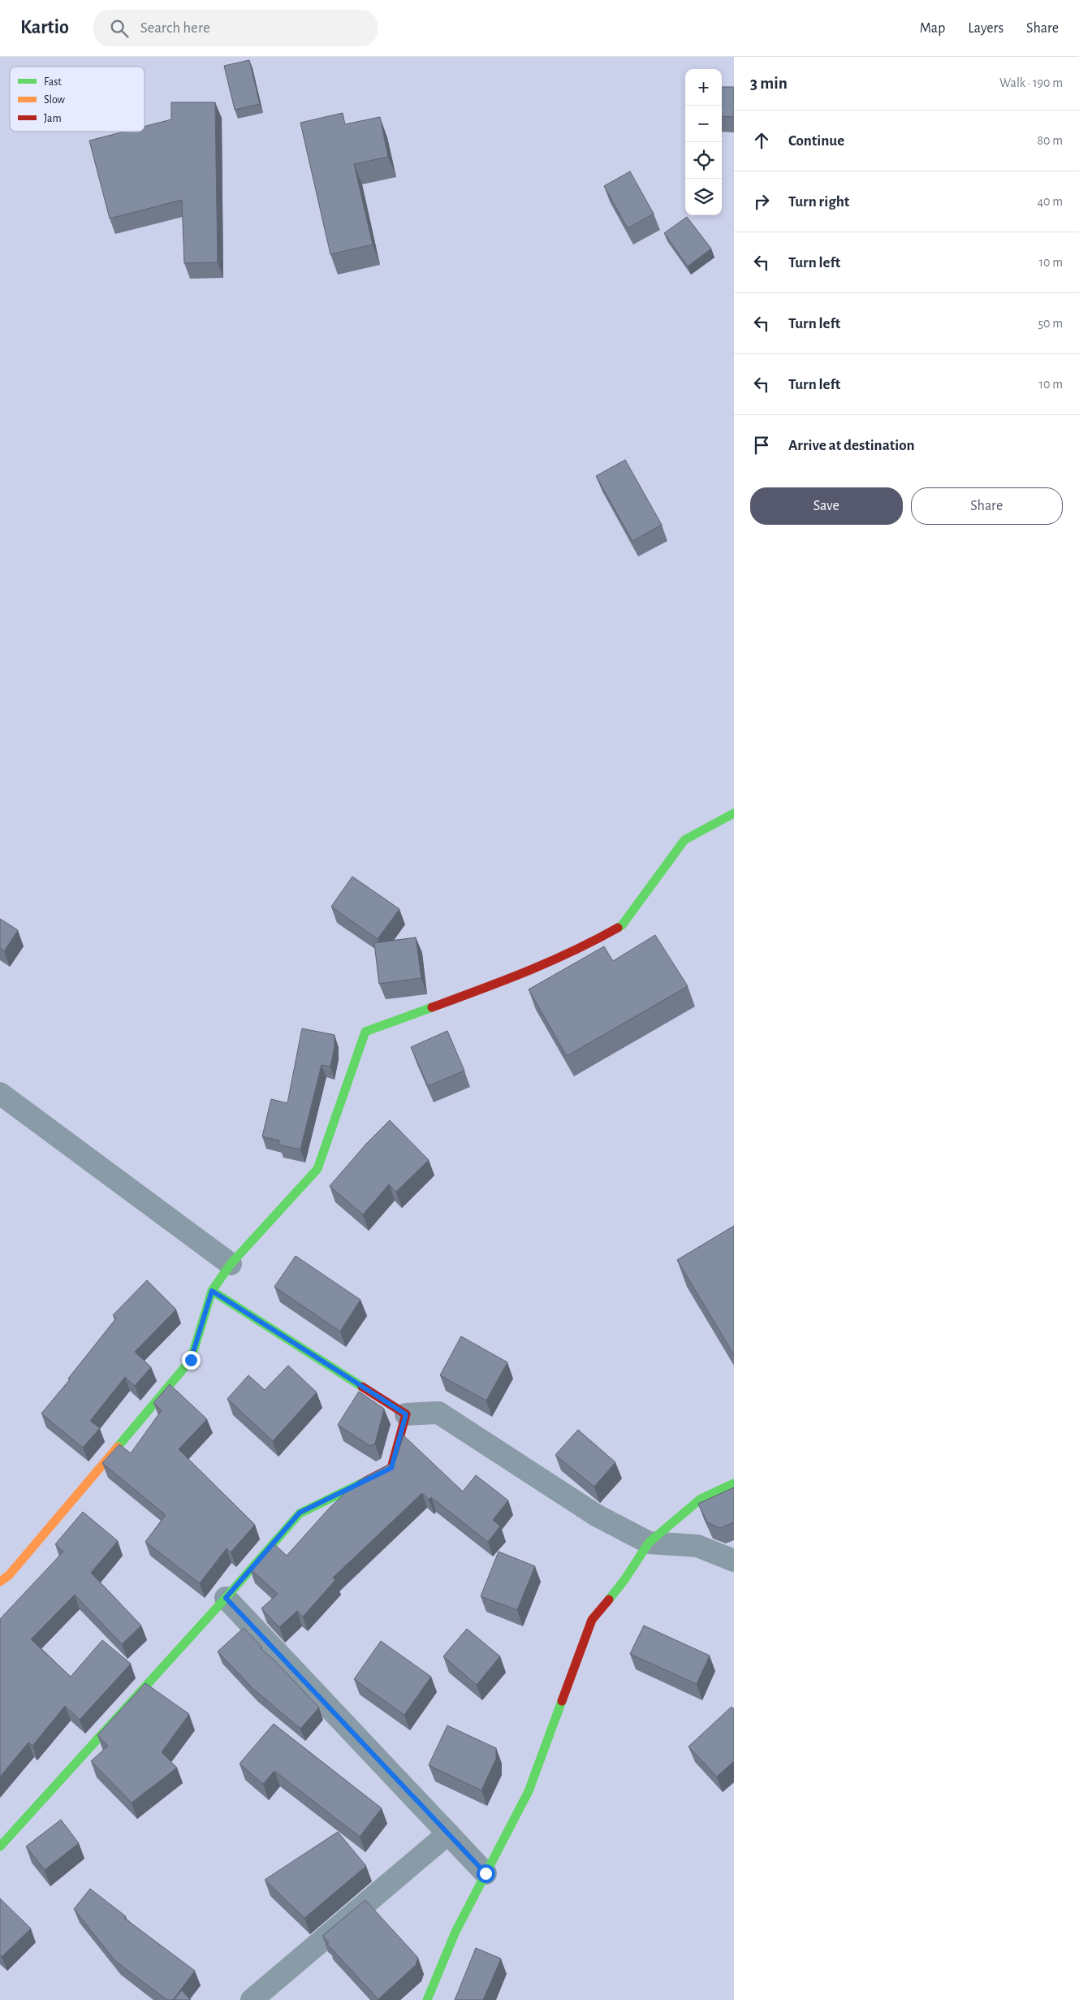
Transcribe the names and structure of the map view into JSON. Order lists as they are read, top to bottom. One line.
{"legend":["Fast","Slow","Jam"],"page":{"header":"Kartio","search":"Search here","nav":["Map","Layers","Share"],"heading":["3 min","Walk · 190 m"],"map_buttons":["+","−"],"list":[["Continue","80 m"],["Turn right","40 m"],["Turn left","10 m"],["Turn left","50 m"],["Turn left","10 m"],"Arrive at destination"],"buttons":["Save","Share"]}}
